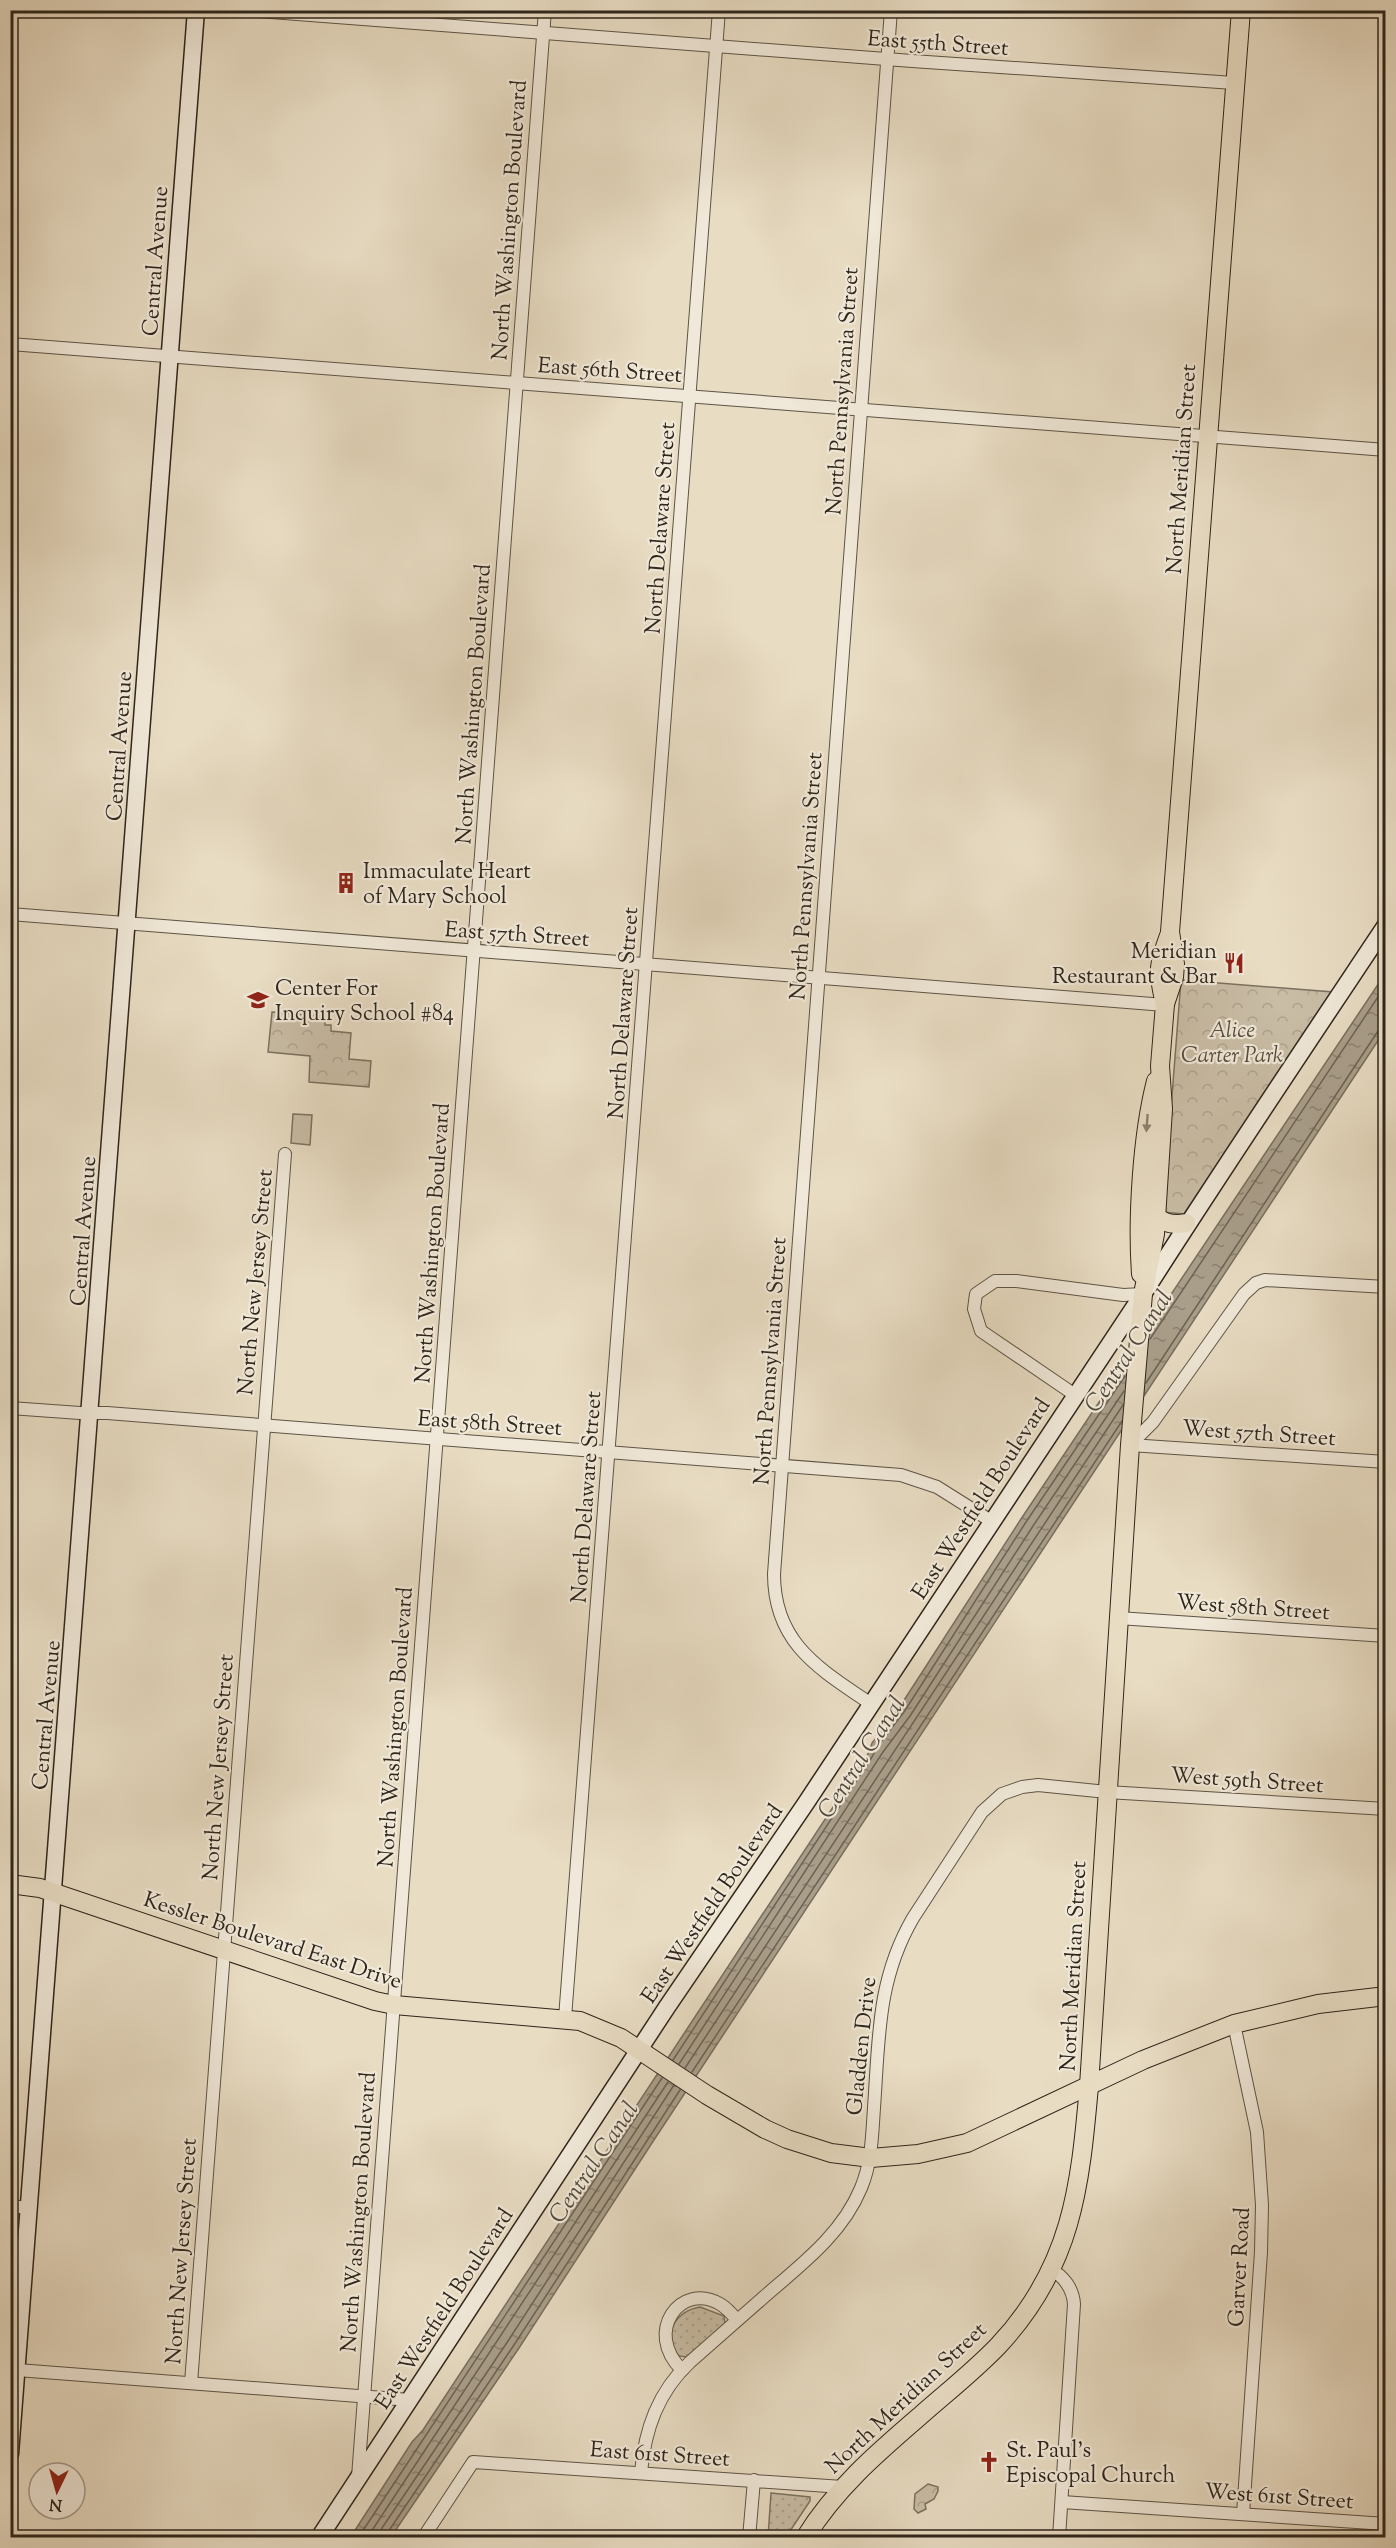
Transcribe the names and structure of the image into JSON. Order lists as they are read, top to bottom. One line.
{"streets":{"main road":["Central Avenue","North Meridian Street","East Westfield Boulevard","Kessler Boulevard East Drive"],"street":["East 55th Street","North Washington Boulevard","East 56th Street","North Pennsylvania Street","North Delaware Street","East 57th Street","North New Jersey Street","East 58th Street","West 57th Street","West 58th Street","West 59th Street","Gladden Drive","Garver Road","East 61st Street","West 61st Street"]},"crossings":[["East 55th Street","North Washington Boulevard"],["East 55th Street","North Pennsylvania Street"],["East 55th Street","North Meridian Street"],["East 55th Street","North Delaware Street"],["North Washington Boulevard","East 56th Street"],["North Washington Boulevard","East 57th Street"],["North Washington Boulevard","East 58th Street"],["North Washington Boulevard","East Westfield Boulevard"],["North Washington Boulevard","Kessler Boulevard East Drive"],["Central Avenue","East 56th Street"],["Central Avenue","East 57th Street"],["Central Avenue","East 58th Street"],["Central Avenue","Kessler Boulevard East Drive"],["East 56th Street","North Pennsylvania Street"],["East 56th Street","North Meridian Street"],["East 56th Street","North Delaware Street"],["North Pennsylvania Street","East 57th Street"],["North Pennsylvania Street","East 58th Street"],["North Pennsylvania Street","East Westfield Boulevard"],["North Meridian Street","East 57th Street"],["North Meridian Street","West 57th Street"],["North Meridian Street","East Westfield Boulevard"],["North Meridian Street","West 58th Street"],["North Meridian Street","West 59th Street"],["North Meridian Street","Kessler Boulevard East Drive"],["North Meridian Street","Gladden Drive"],["North Meridian Street","East 61st Street"],["North Delaware Street","East 57th Street"],["North Delaware Street","East 58th Street"],["North Delaware Street","Kessler Boulevard East Drive"],["North New Jersey Street","East 58th Street"],["North New Jersey Street","Kessler Boulevard East Drive"],["East 58th Street","East Westfield Boulevard"],["East Westfield Boulevard","Kessler Boulevard East Drive"],["West 59th Street","Gladden Drive"],["Kessler Boulevard East Drive","Gladden Drive"],["Kessler Boulevard East Drive","Garver Road"],["Gladden Drive","East 61st Street"],["Garver Road","West 61st Street"]],"water":["Central Canal"],"parks":["Alice Carter Park"],"places":{"building":["Immaculate Heart of Mary School"],"restaurant":["Meridian Restaurant & Bar"],"school or university":["Center For Inquiry School #84"],"church":["St. Paul's Episcopal Church"]},"north":"bottom"}
